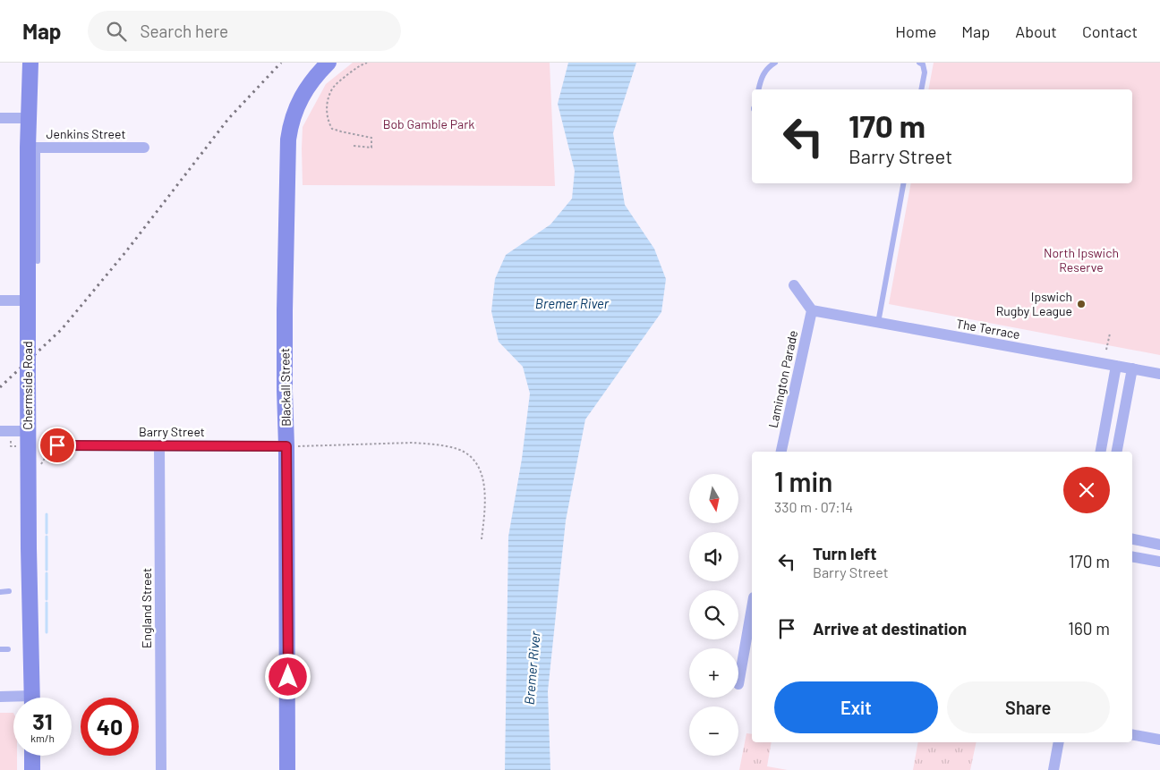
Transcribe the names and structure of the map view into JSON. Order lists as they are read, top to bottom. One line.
{"streets":{"street":["Jenkins Street","The Terrace","Lamington Parade","Chermside Road","Blackall Street","Barry Street","England Street"]},"crossings":[["Jenkins Street","Chermside Road"],["The Terrace","Lamington Parade"],["Blackall Street","Barry Street"],["Barry Street","England Street"]],"water":["Bremer River"],"parks":["Bob Gamble Park","North Ipswich Reserve"],"places":["Ipswich Rugby League"],"north":"bottom","page":{"header":"Map","search":"Search here","nav":["Home","Map","About","Contact"],"turn":["170 m","Barry Street"],"heading":["1 min","330 m · 07:14"],"map_buttons":["+","−"],"list":[{"name":"Turn left","note":"Barry Street","value":"170 m"},{"name":"Arrive at destination","value":"160 m"}],"buttons":["Exit","Share"],"speed":"31 km/h","limit":"40"}}
